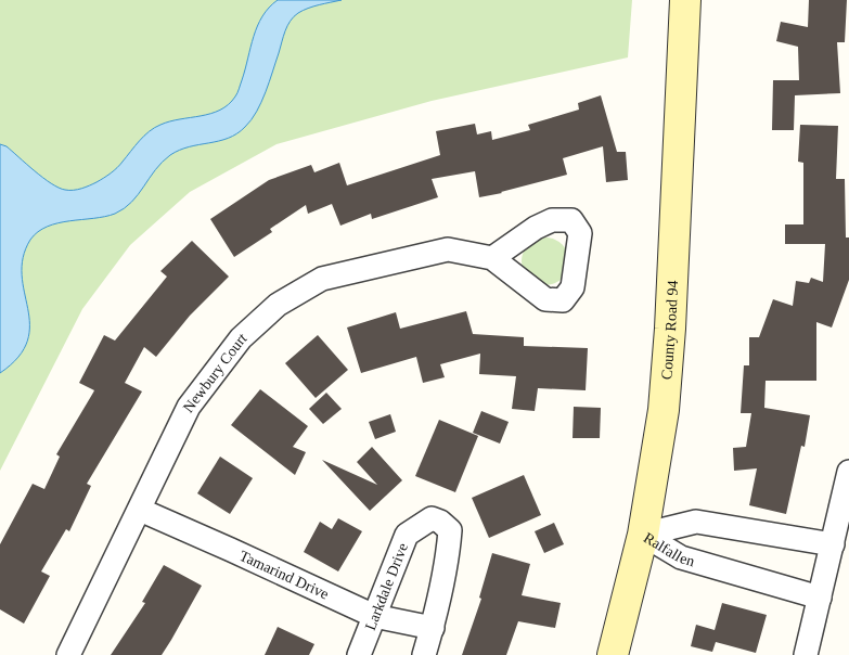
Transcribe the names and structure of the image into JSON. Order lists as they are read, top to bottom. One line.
{"streets":{"street":["County Road 94","Newbury Court","Ralfallen","Tamarind Drive","Larkdale Drive"]},"crossings":[["County Road 94","Ralfallen"],["Newbury Court","Tamarind Drive"],["Tamarind Drive","Larkdale Drive"]]}
